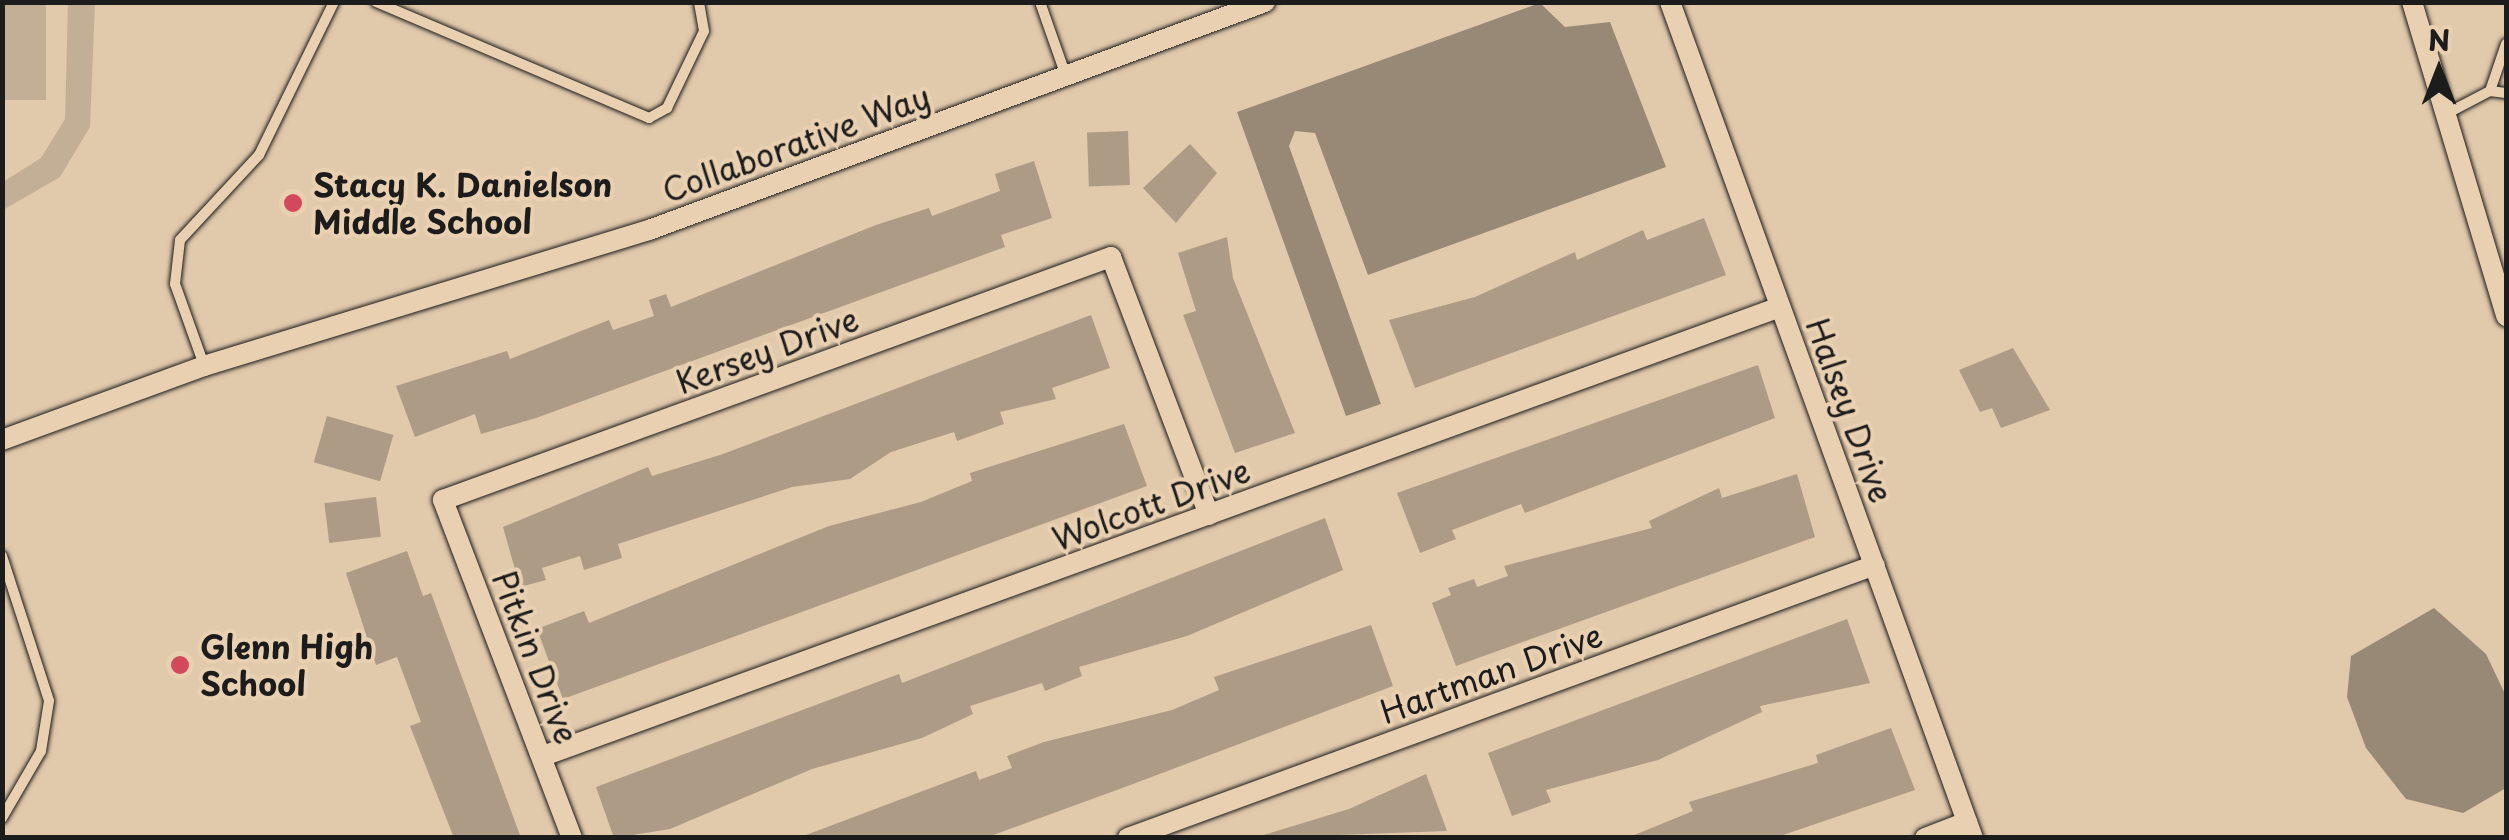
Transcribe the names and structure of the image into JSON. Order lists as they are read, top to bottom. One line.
{"streets":{"street":["Collaborative Way","Kersey Drive","Halsey Drive","Wolcott Drive","Pitkin Drive","Hartman Drive"]},"crossings":[["Kersey Drive","Wolcott Drive"],["Kersey Drive","Pitkin Drive"],["Halsey Drive","Wolcott Drive"],["Halsey Drive","Hartman Drive"],["Wolcott Drive","Pitkin Drive"]],"places":["Stacy K. Danielson Middle School","Glenn High School"],"north":"top"}
